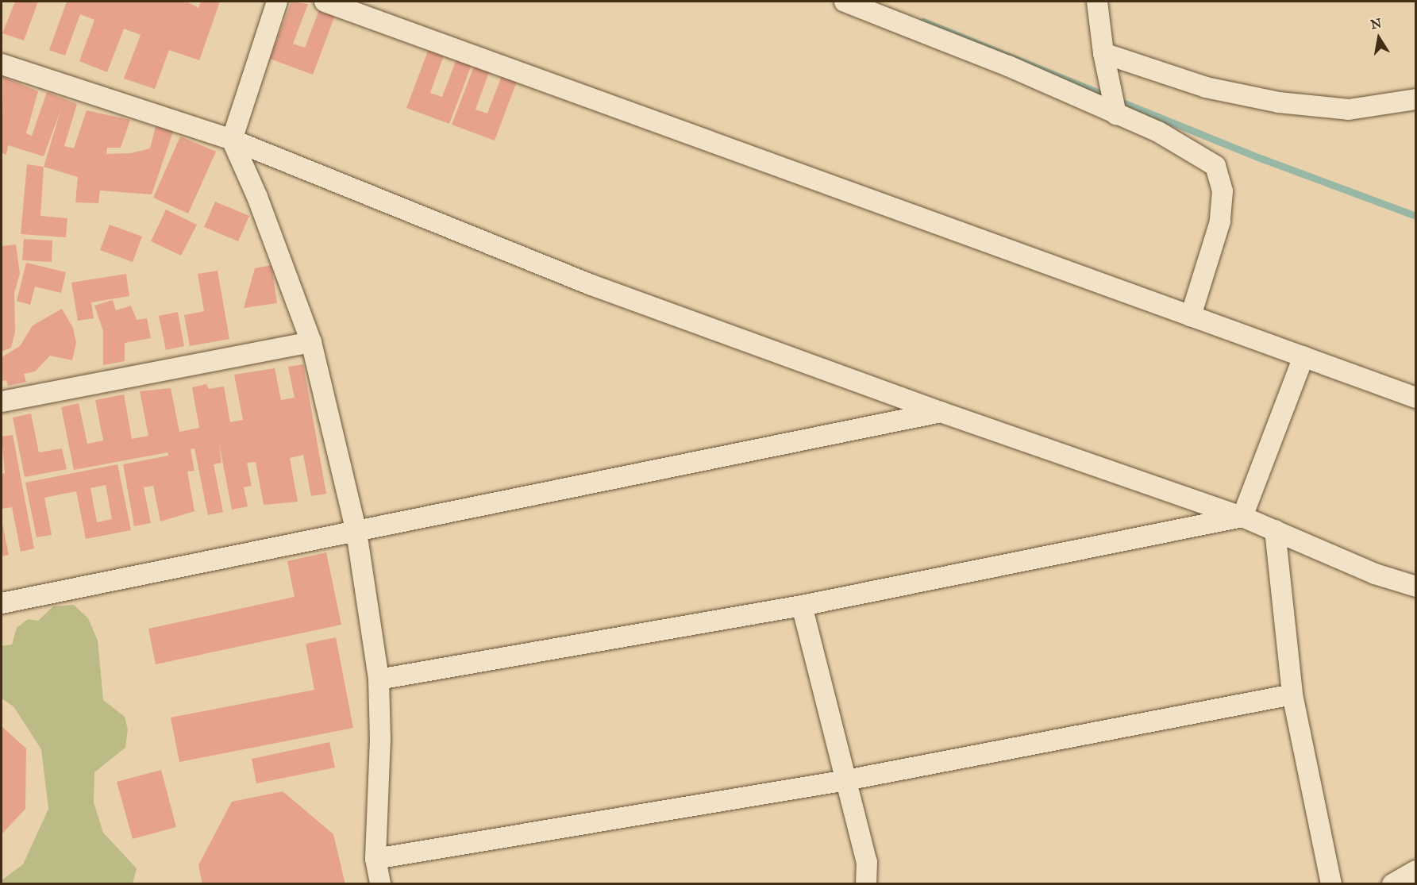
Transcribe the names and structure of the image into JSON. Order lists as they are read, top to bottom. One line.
{"north":"top"}
